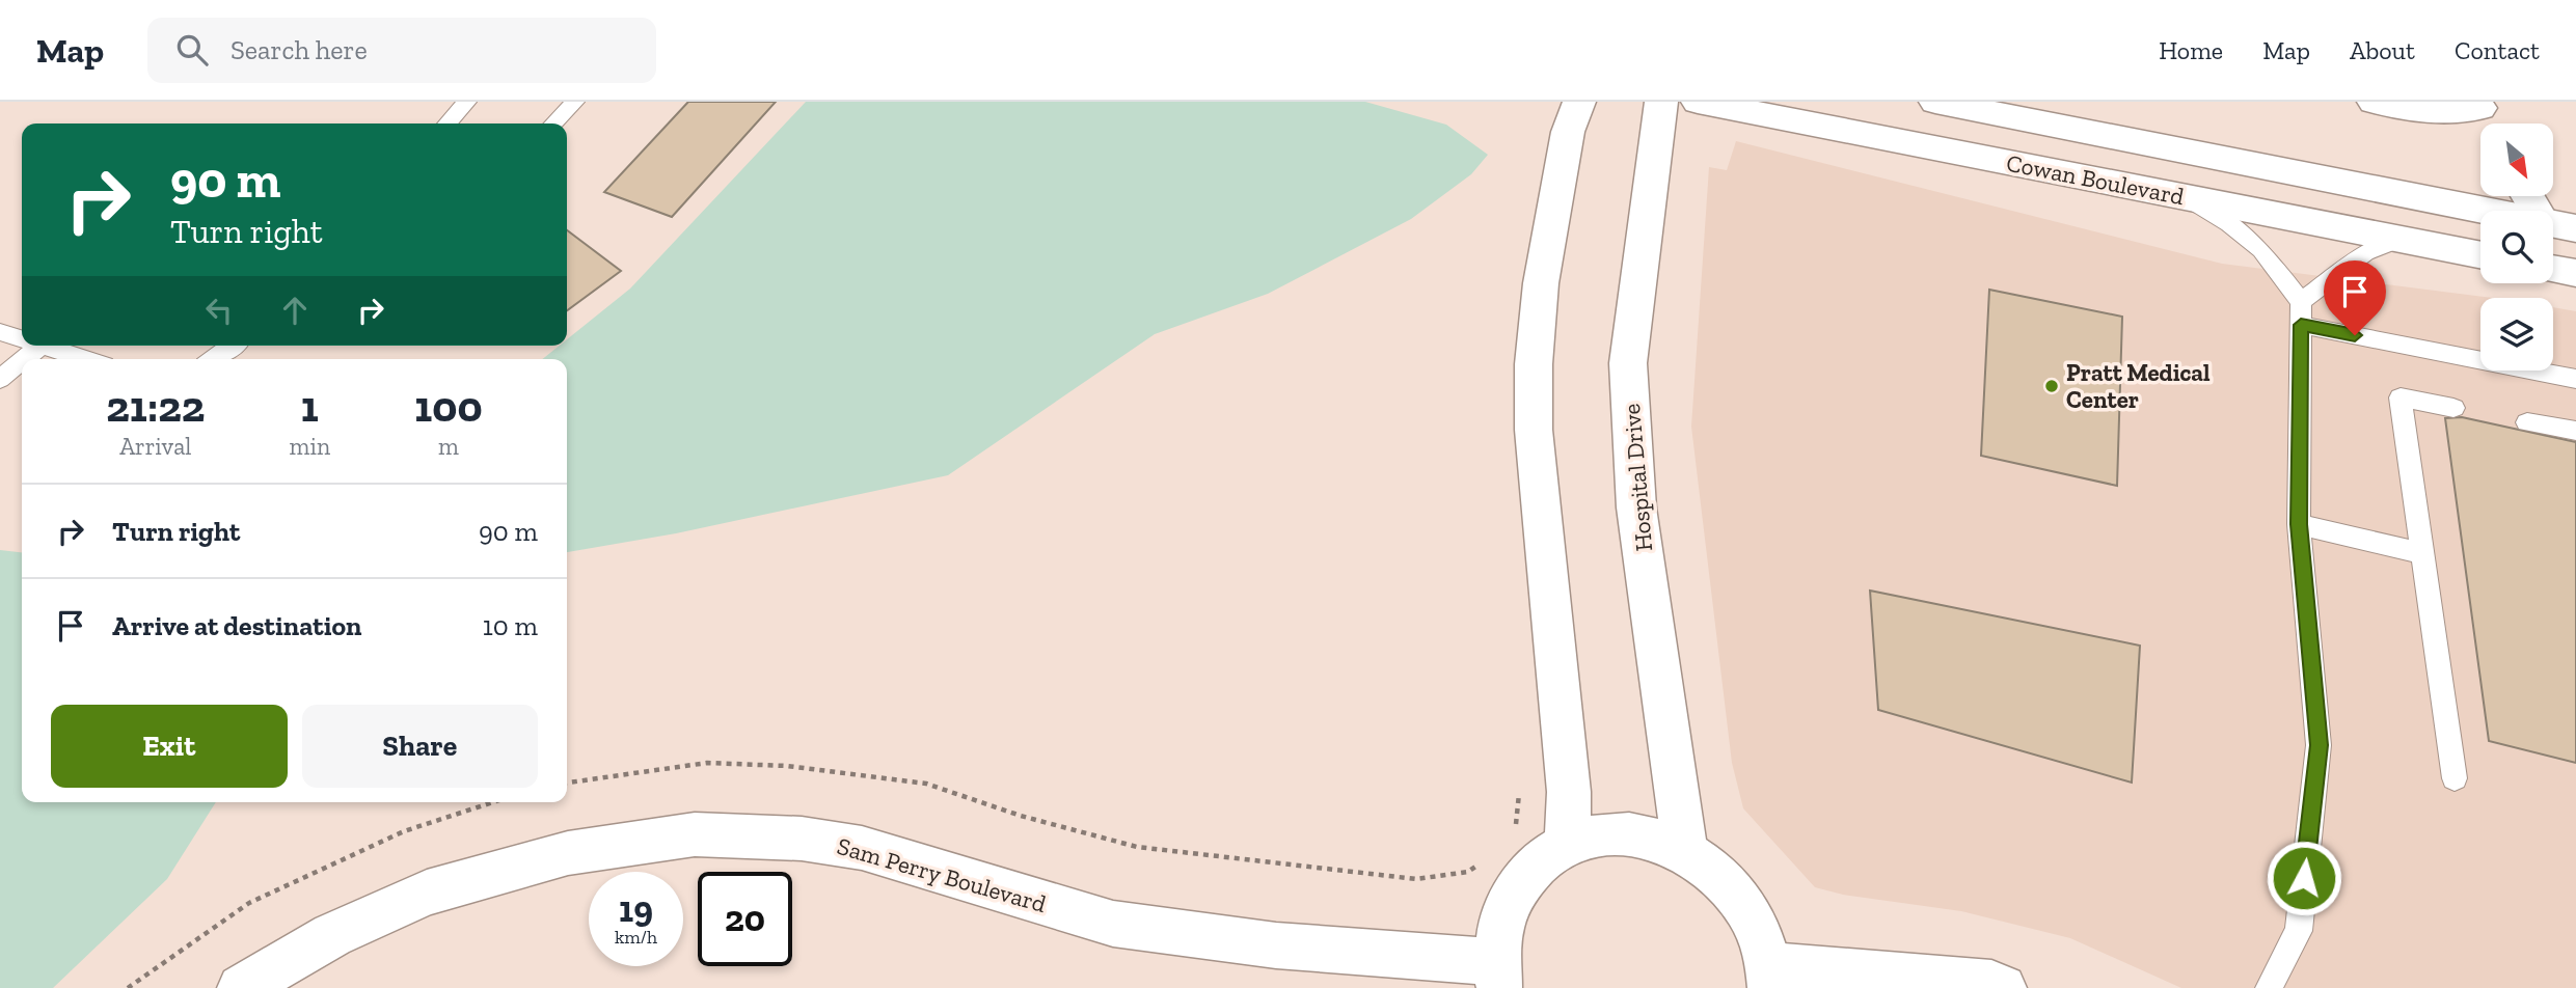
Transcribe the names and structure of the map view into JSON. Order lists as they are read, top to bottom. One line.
{"streets":{"street":["Cowan Boulevard","Hospital Drive","Sam Perry Boulevard"]},"places":["Pratt Medical Center"],"north":"bottom right","page":{"header":"Map","search":"Search here","nav":["Home","Map","About","Contact"],"turn":["90 m","Turn right"],"eta":["21:22","Arrival","1","min","100","m"],"list":[{"name":"Turn right","value":"90 m"},{"name":"Arrive at destination","value":"10 m"}],"buttons":["Exit","Share"],"speed":"19 km/h","limit":"20"}}
